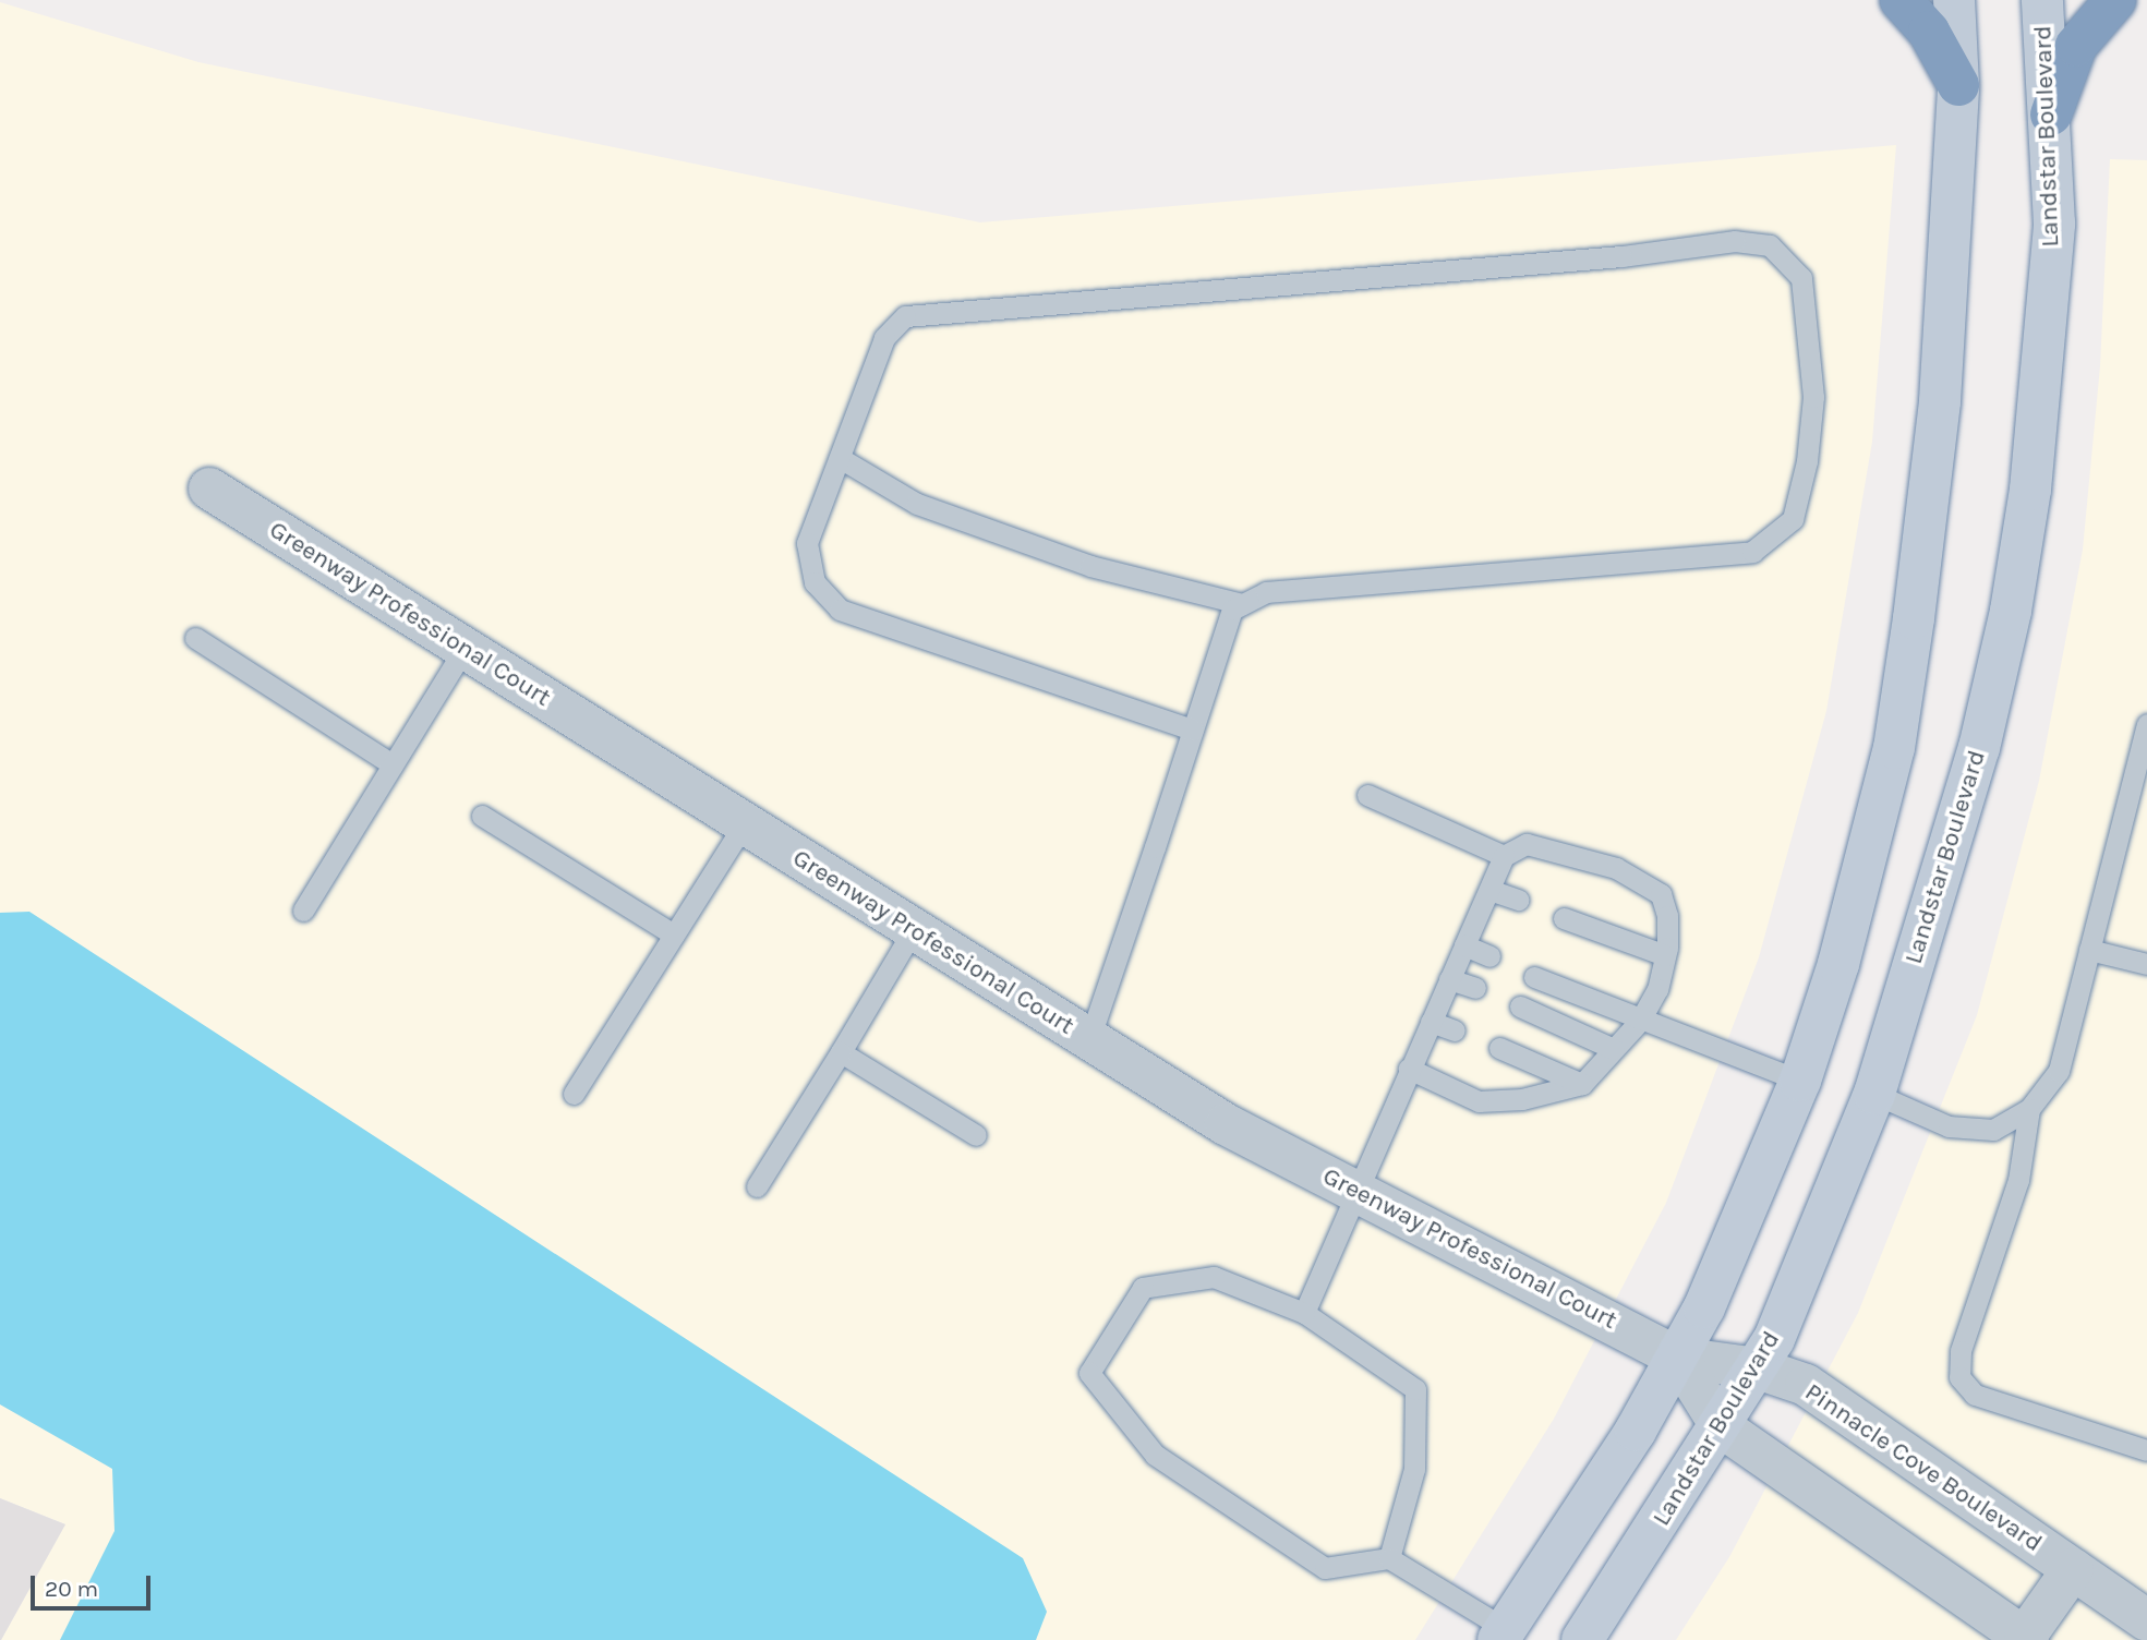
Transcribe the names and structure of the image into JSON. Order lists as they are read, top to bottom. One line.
{"streets":{"street":["Landstar Boulevard","Greenway Professional Court","Pinnacle Cove Boulevard"]},"crossings":[["Landstar Boulevard","Pinnacle Cove Boulevard"],["Greenway Professional Court","Pinnacle Cove Boulevard"]],"scale_bar":"20 m"}
